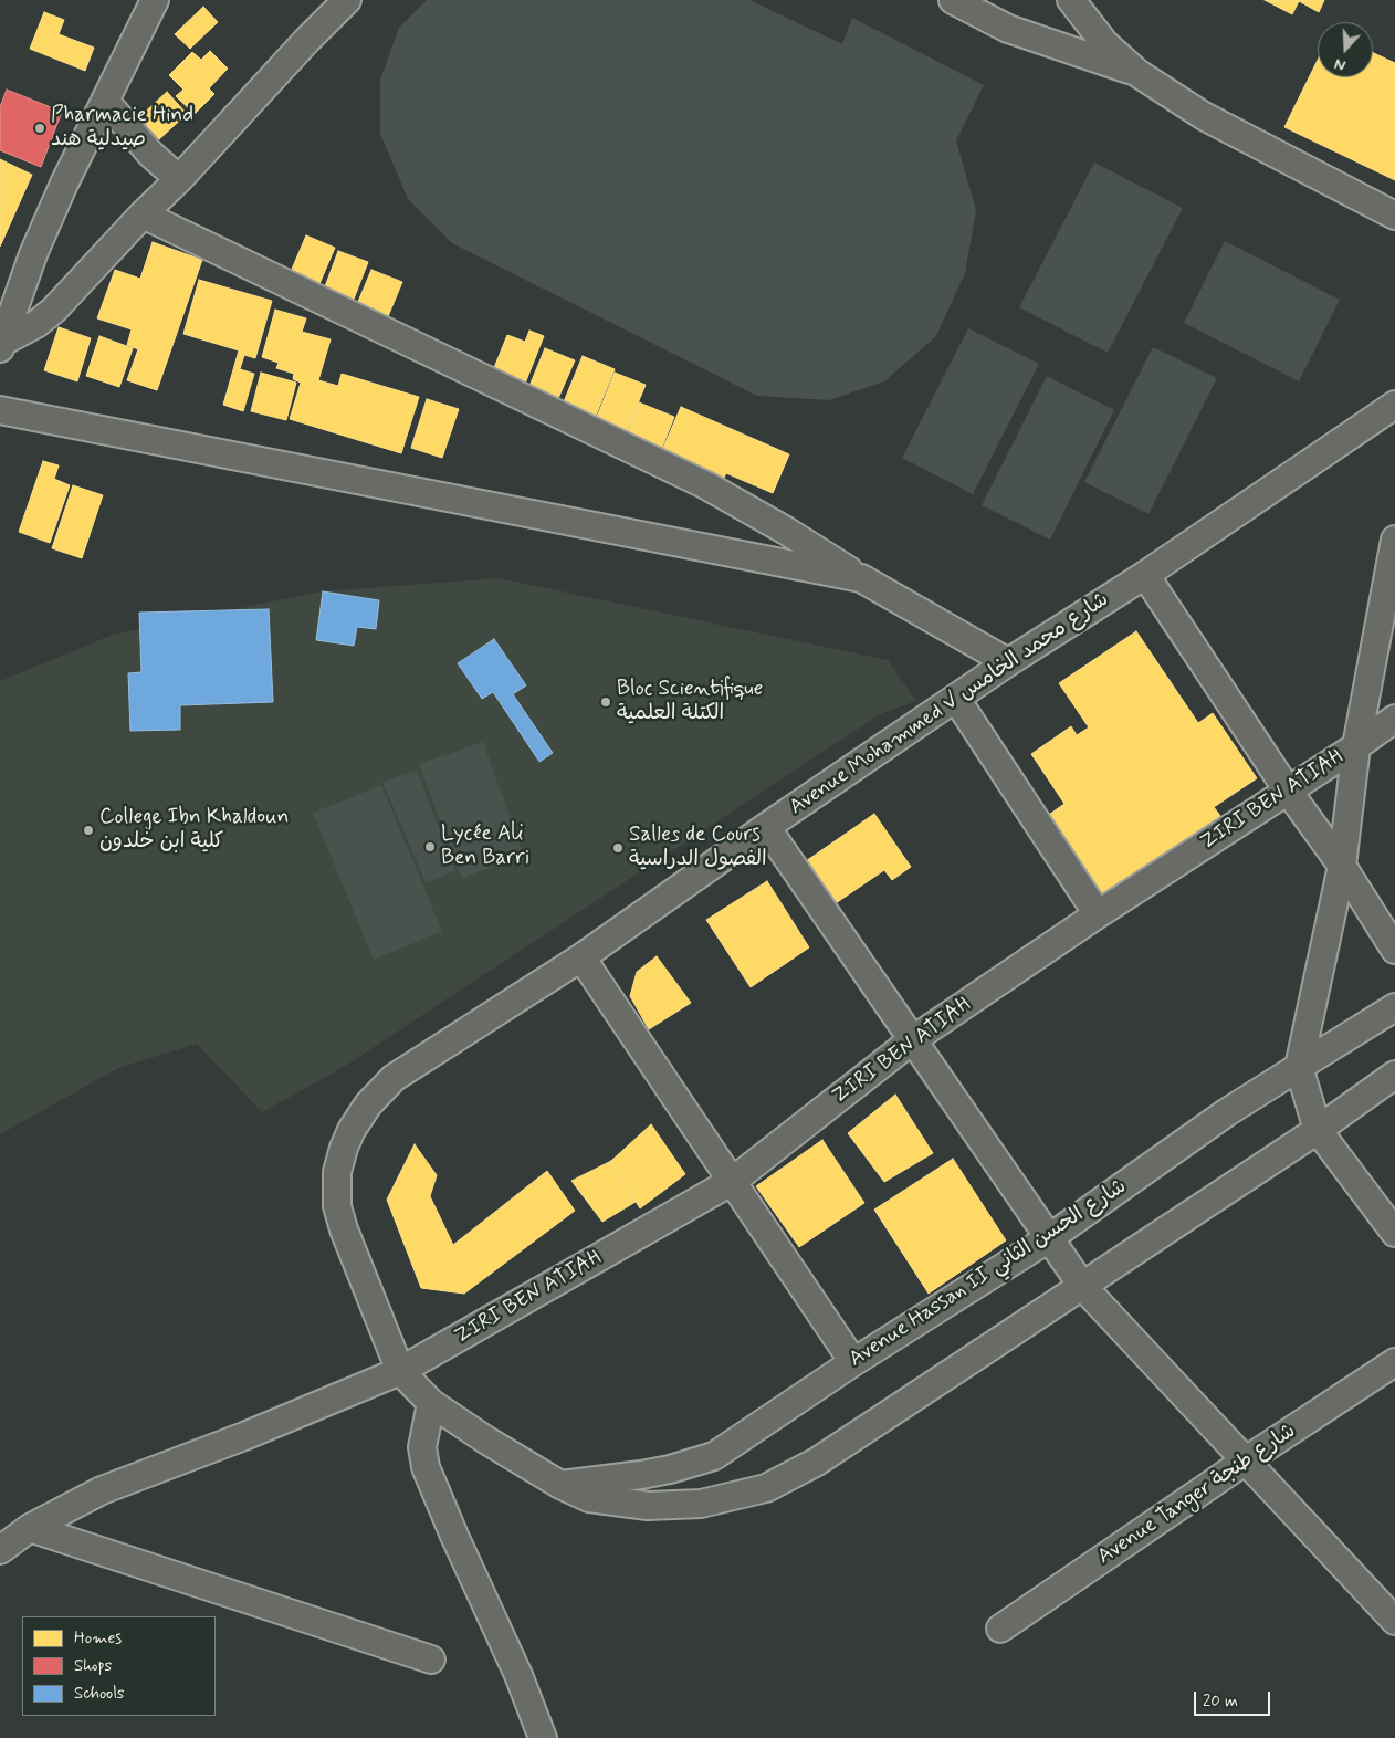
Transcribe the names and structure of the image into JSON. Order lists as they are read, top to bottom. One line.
{"streets":{"street":["Avenue Mohammed V شارع محمد الخامس","ZIRI BEN ATIAH","Avenue Hassan II شارع الحسن الثاني","Avenue Tanger شارع طنجة"]},"crossings":[["Avenue Mohammed V شارع محمد الخامس","ZIRI BEN ATIAH"]],"places":["Pharmacie Hind صيدلية هند","Bloc Scientifique الكتلة العلمية","College Ibn Khaldoun كلية ابن خلدون","Lycée Ali Ben Barri","Salles de Cours الفصول الدراسية"],"legend":["Homes","Shops","Schools"],"scale_bar":"20 m","north":"bottom"}
